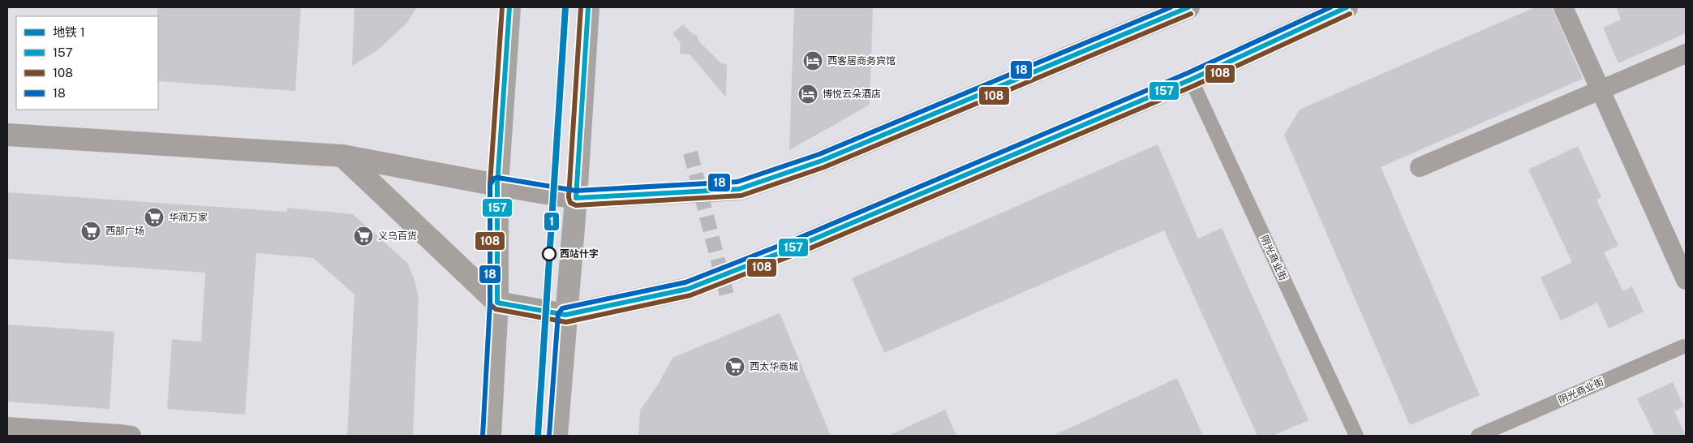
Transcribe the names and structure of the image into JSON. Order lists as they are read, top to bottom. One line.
{"streets":{"street":["阴光商业街"]},"places":{"hotel":["西客居商务宾馆","博悦云朵酒店"],"supermarket":["华润万家","西部广场","义乌百货","西太华商城"],"other":["西站什字"]},"lines":["metro line 1","transit line 157","transit line 108","transit line 18"],"legend":["地铁 1","157","108","18"]}
